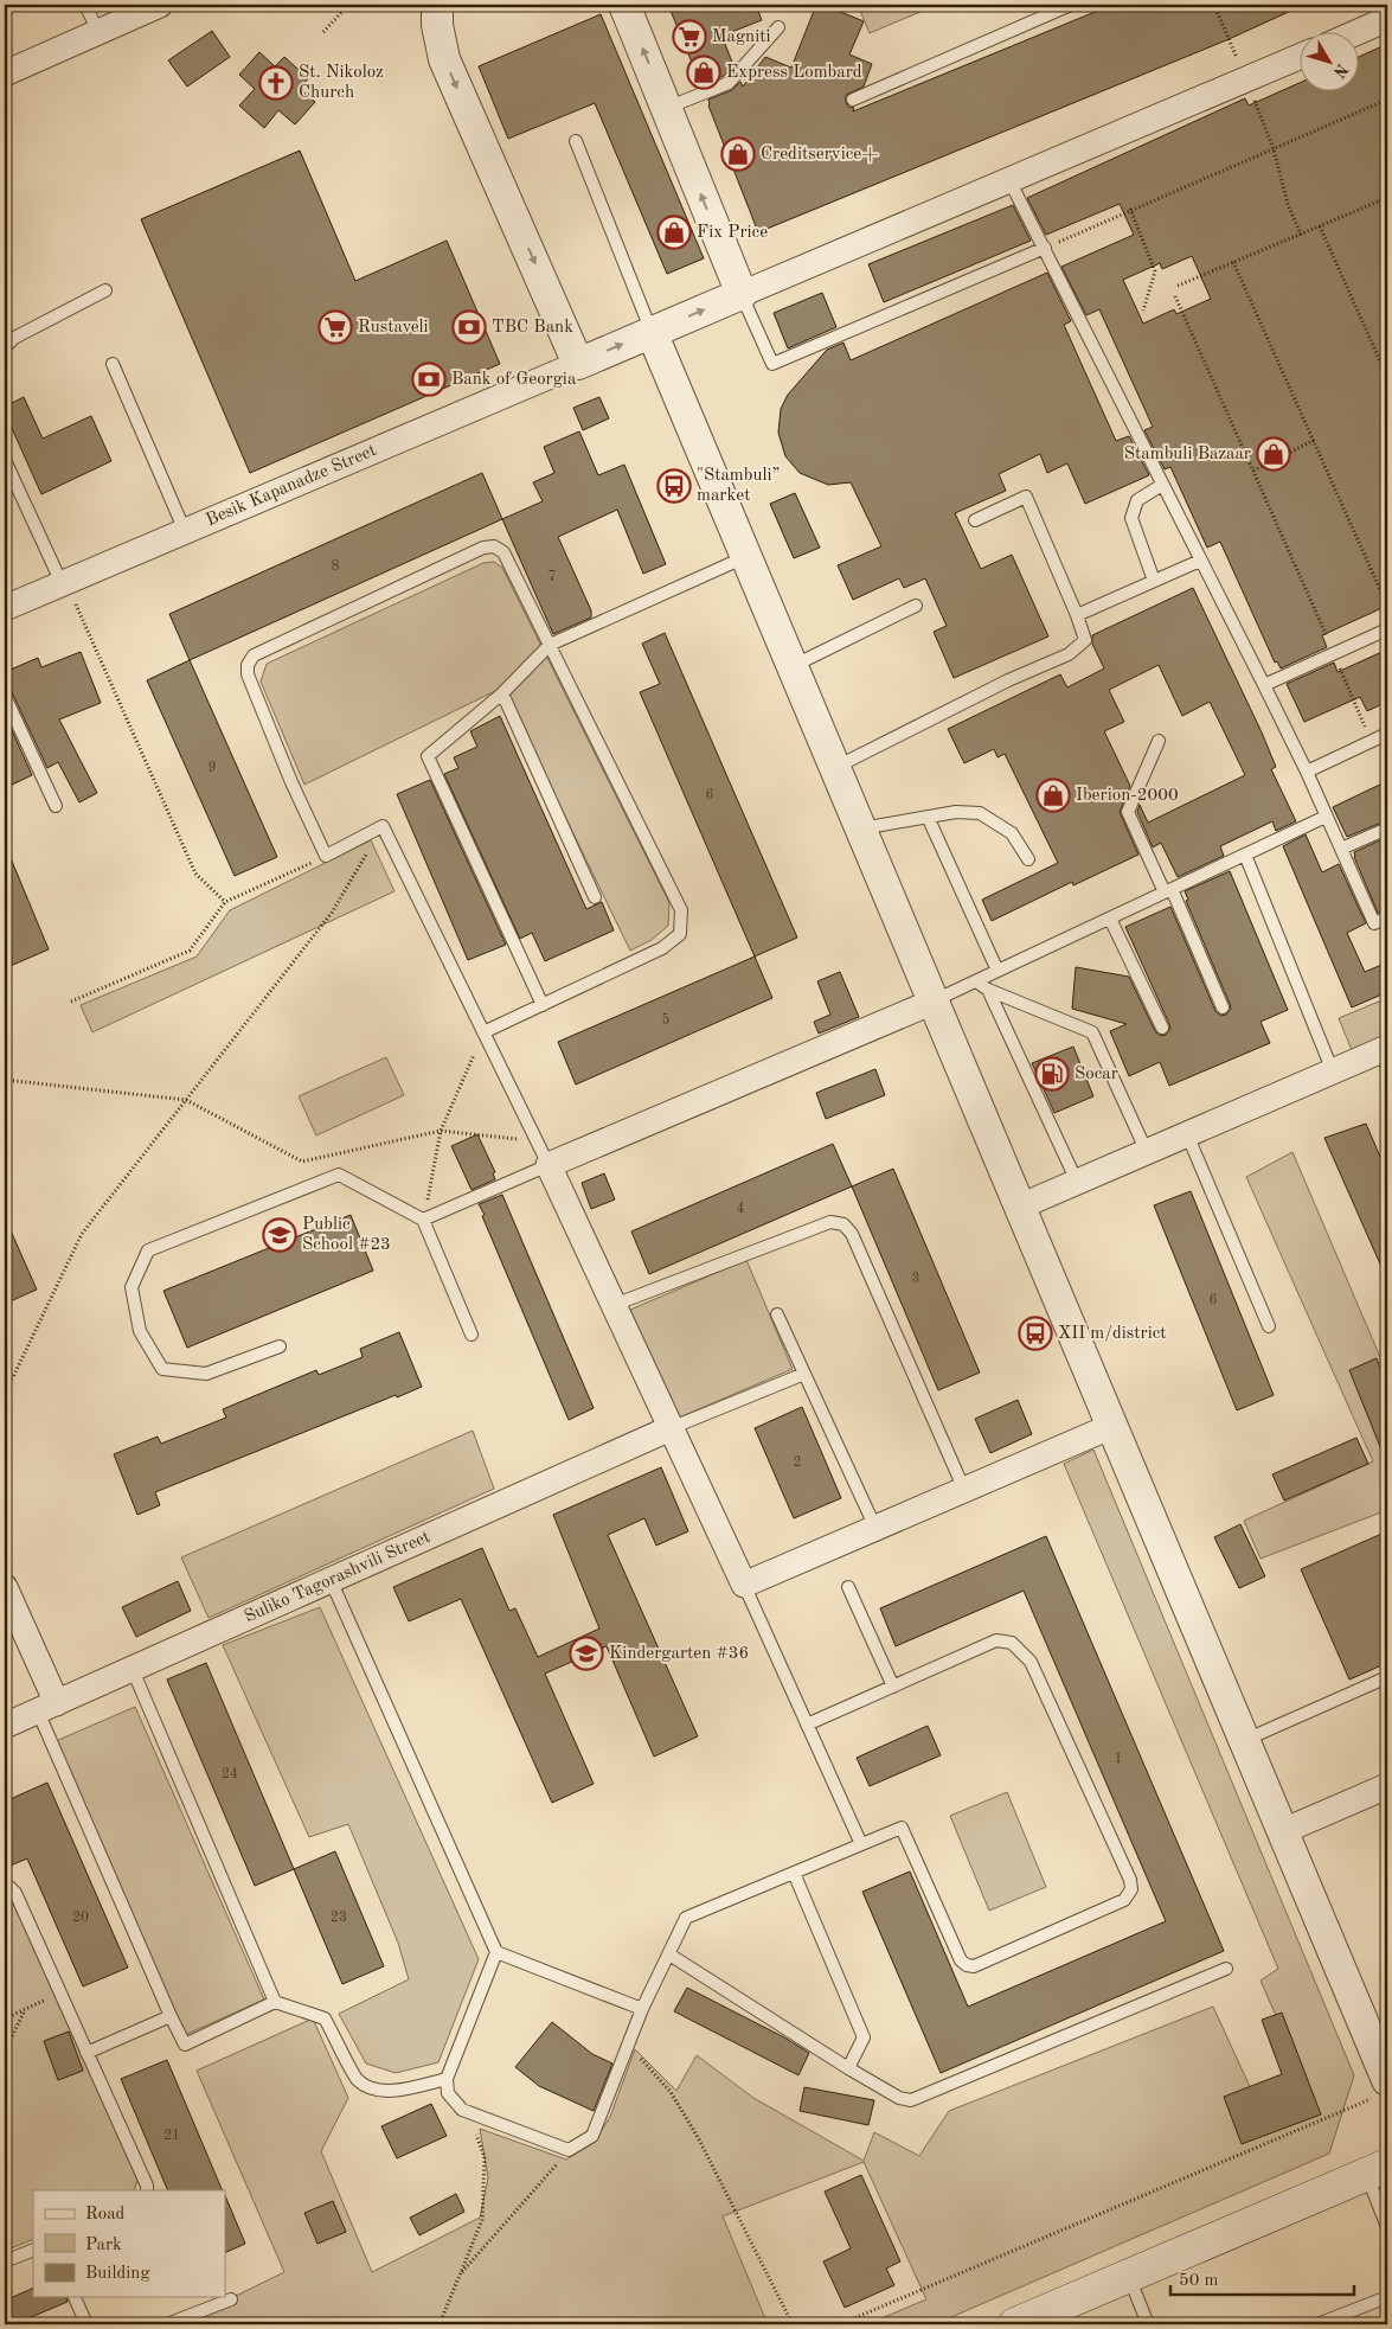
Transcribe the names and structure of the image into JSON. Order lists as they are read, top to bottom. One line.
{"streets":{"street":["Besik Kapanadze Street","Suliko Tagorashvili Street"]},"places":{"supermarket":["Magniti","Rustaveli"],"shop":["Express Lombard","Creditservice+","Fix Price","Stambuli Bazaar","Iberion-2000"],"church":["St. Nikoloz Church"],"bank":["TBC Bank","Bank of Georgia"],"bus stop":["\"Stambuli” market","XII m/district"],"fuel station":["Socar"],"school or university":["Public School #23","Kindergarten #36"]},"house_numbers":["8","7","9","6","5","4","3","6","2","1","24","20","23","21"],"legend":["Road","Park","Building"],"scale_bar":"50 m","north":"bottom right"}
